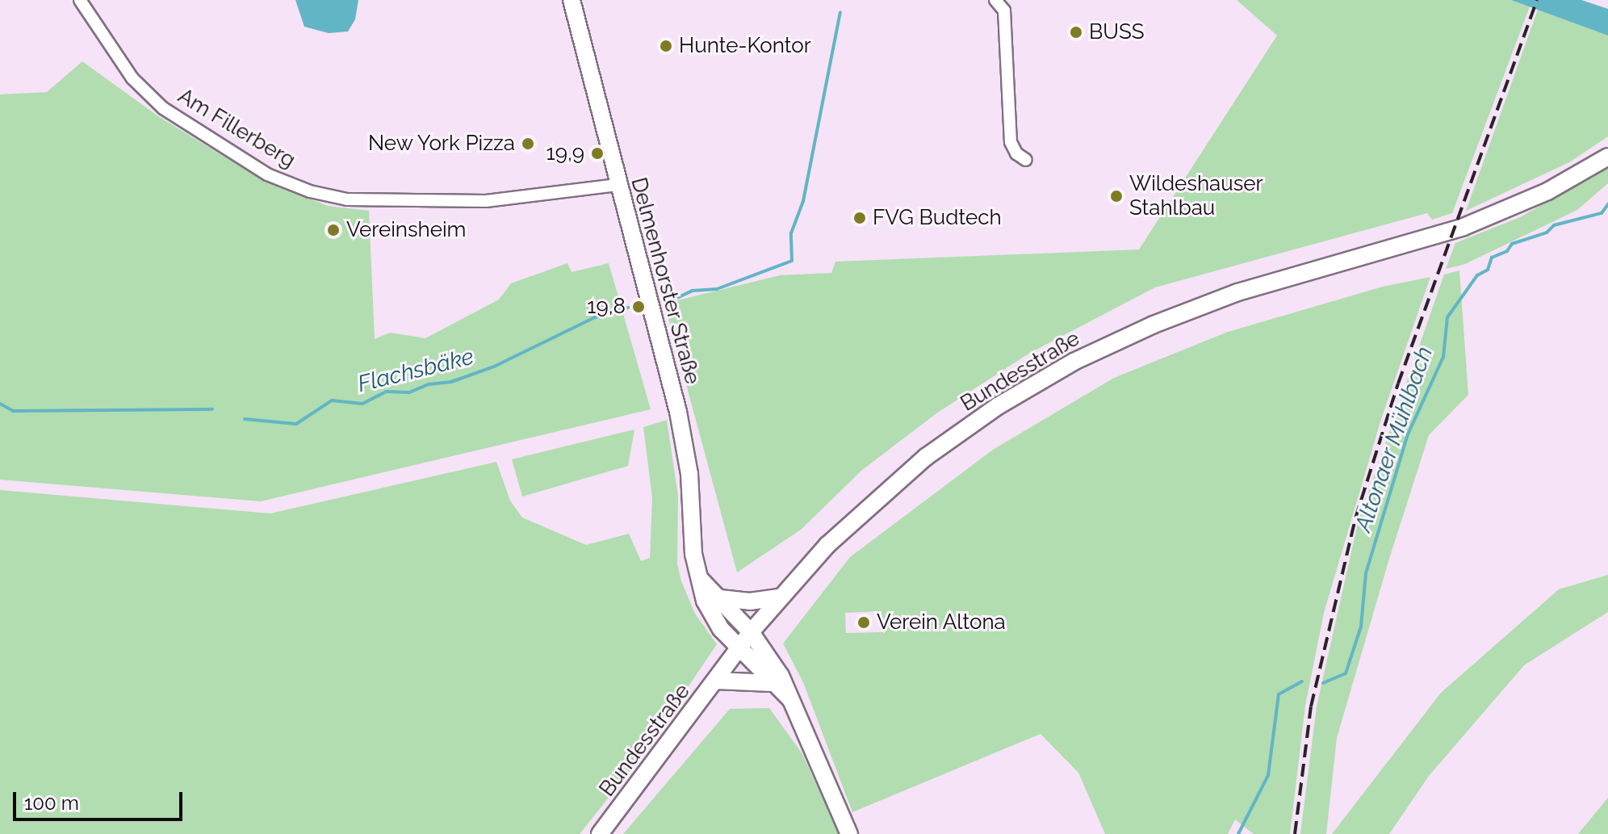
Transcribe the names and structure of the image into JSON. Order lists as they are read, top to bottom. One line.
{"streets":{"main road":["Delmenhorster Straße","Bundesstraße"],"street":["Am Fillerberg"]},"crossings":[["Am Fillerberg","Delmenhorster Straße"],["Delmenhorster Straße","Bundesstraße"]],"water":["Flachsbäke","Altonaer Mühlbach"],"places":["BUSS","Hunte-Kontor","New York Pizza","19,9","Wildeshauser Stahlbau","FVG Budtech","Vereinsheim","19,8","Verein Altona"],"scale_bar":"100 m"}
